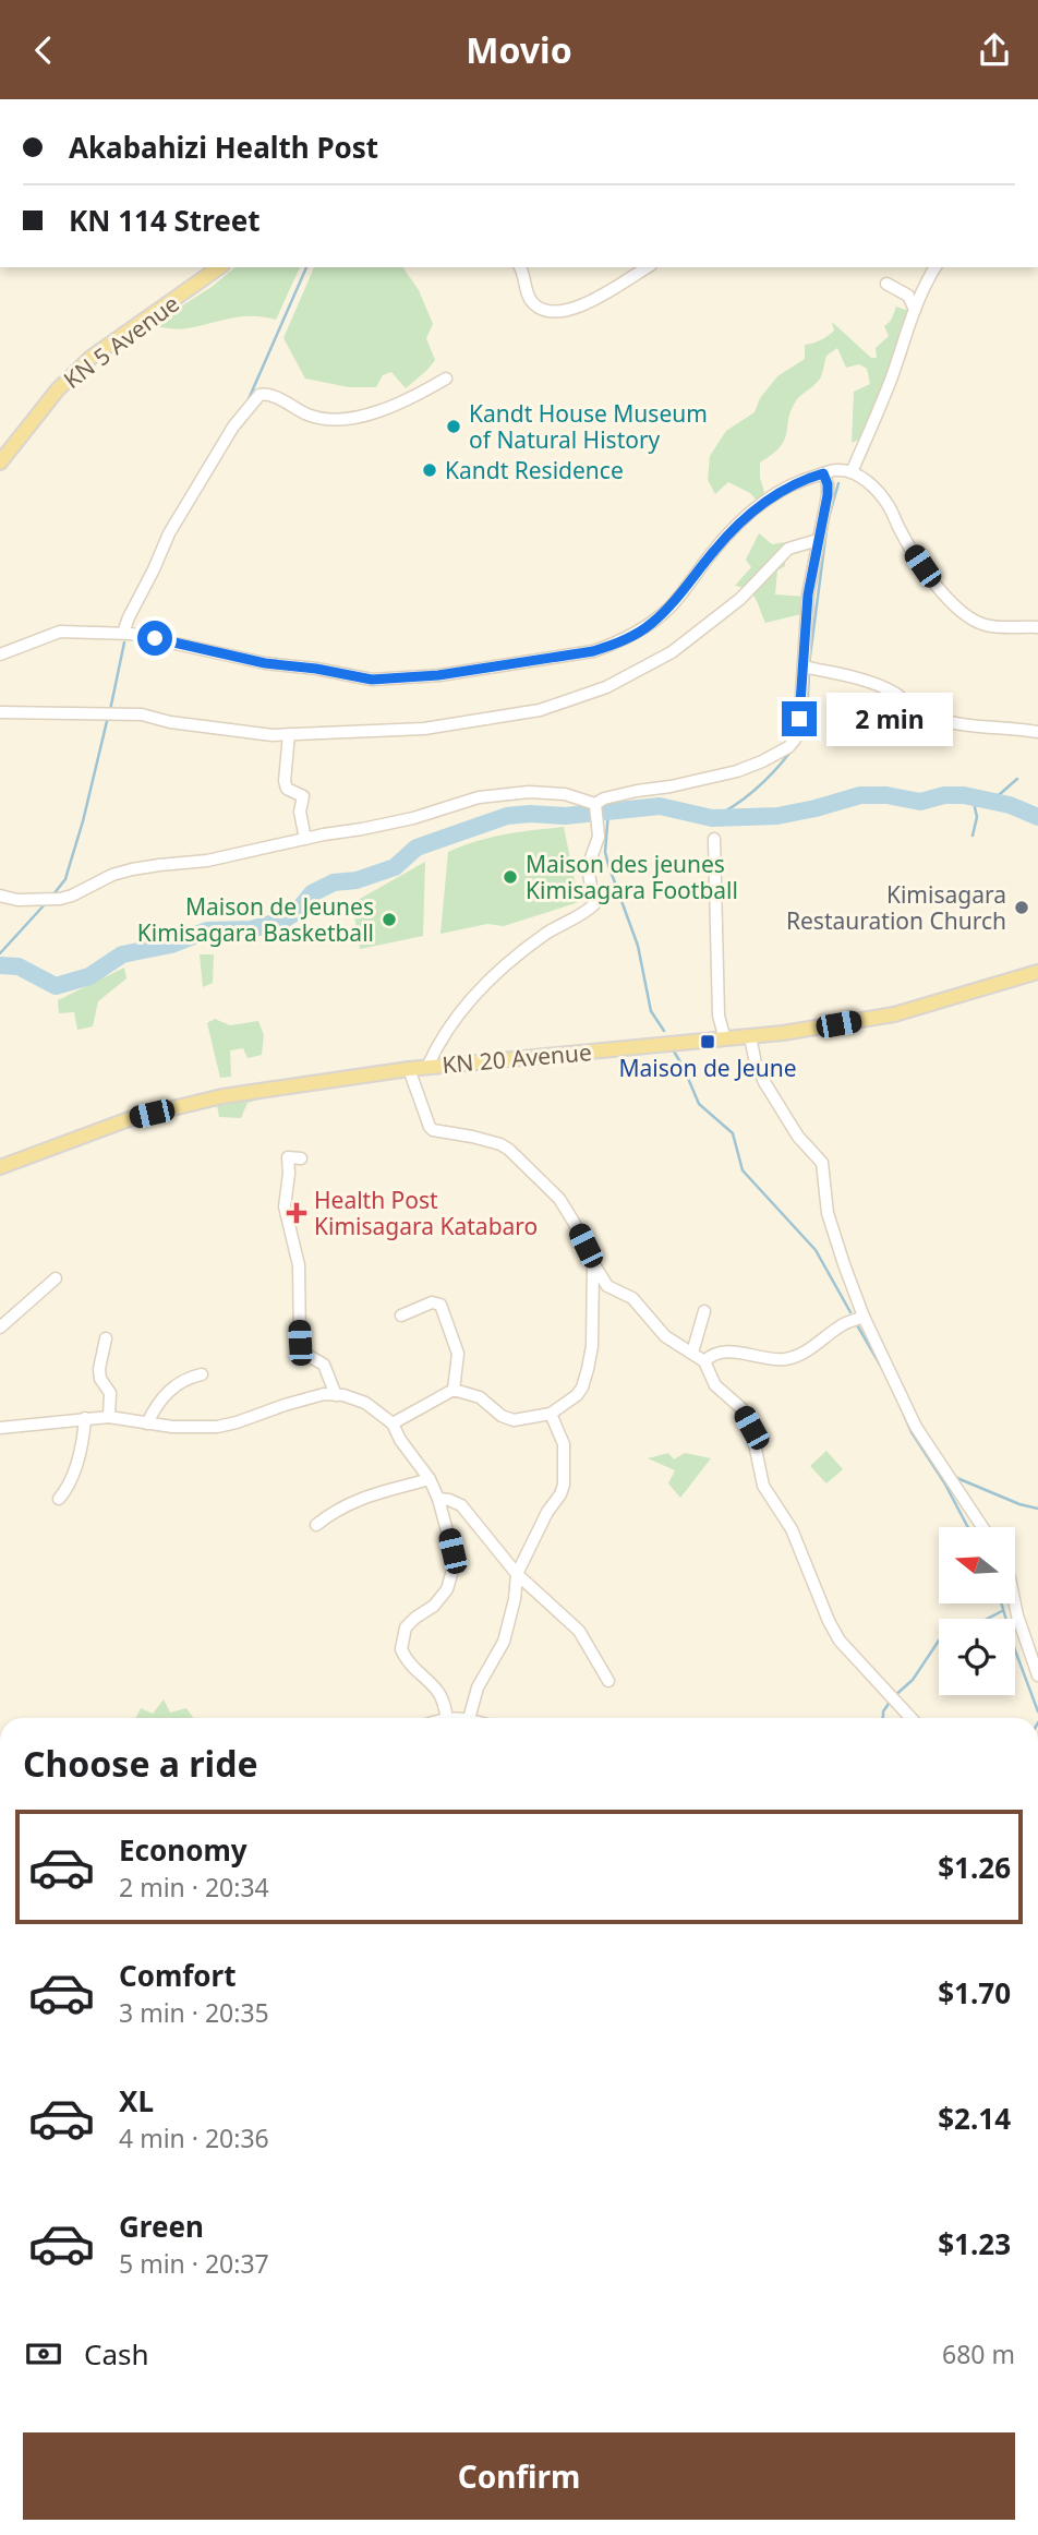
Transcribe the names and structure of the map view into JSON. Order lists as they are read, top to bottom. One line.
{"streets":{"main road":["KN 5 Avenue","KN 20 Avenue"]},"places":{"other":["Kandt House Museum of Natural History","Kandt Residence","Maison des jeunes Kimisagara Football","Kimisagara Restauration Church","Maison de Jeunes Kimisagara Basketball"],"transit":["Maison de Jeune"],"health":["Health Post Kimisagara Katabaro"]},"north":"left","page":{"header":"Movio","banner":["Akabahizi Health Post","KN 114 Street"],"bubble":"2 min","heading":"Choose a ride","list":[{"name":"Economy","note":"2 min · 20:34","value":"$1.26"},{"name":"Comfort","note":"3 min · 20:35","value":"$1.70"},{"name":"XL","note":"4 min · 20:36","value":"$2.14"},{"name":"Green","note":"5 min · 20:37","value":"$1.23"}],"pay":["Cash","680 m"],"buttons":"Confirm"}}
